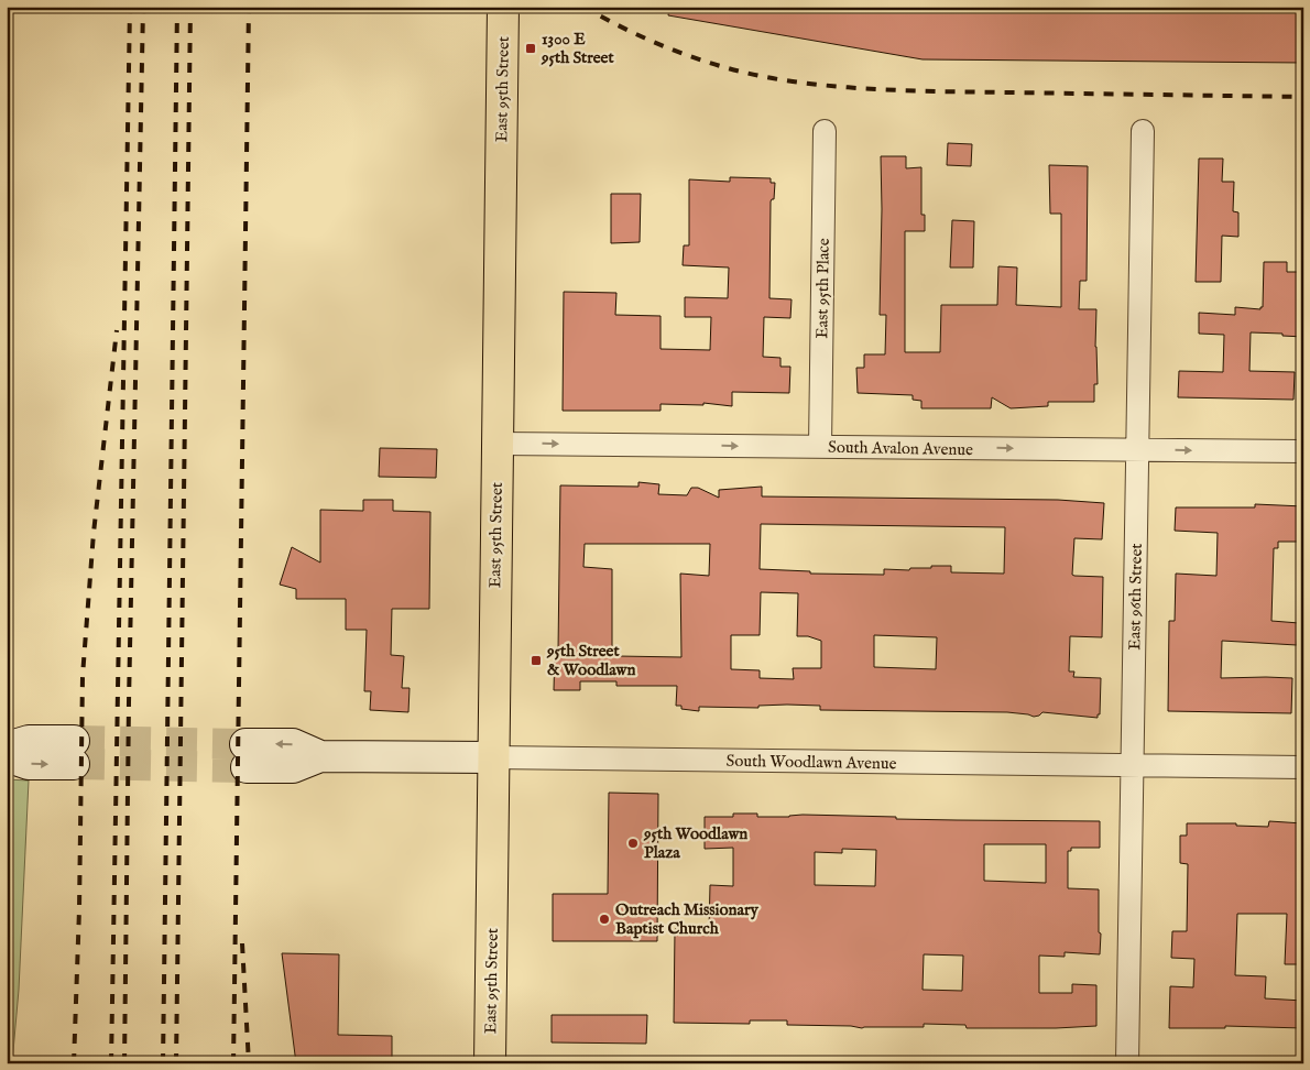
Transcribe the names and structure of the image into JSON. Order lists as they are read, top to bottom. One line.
{"streets":{"main road":["East 95th Street"],"street":["East 95th Place","South Avalon Avenue","East 96th Street","South Woodlawn Avenue"]},"crossings":[["East 95th Street","South Avalon Avenue"],["East 95th Street","South Woodlawn Avenue"],["East 95th Place","South Avalon Avenue"],["South Avalon Avenue","East 96th Street"],["East 96th Street","South Woodlawn Avenue"]],"one_way":["South Avalon Avenue"],"places":{"transit":["1300 E 95th Street","95th Street & Woodlawn"],"other":["95th Woodlawn Plaza","Outreach Missionary Baptist Church"]}}
